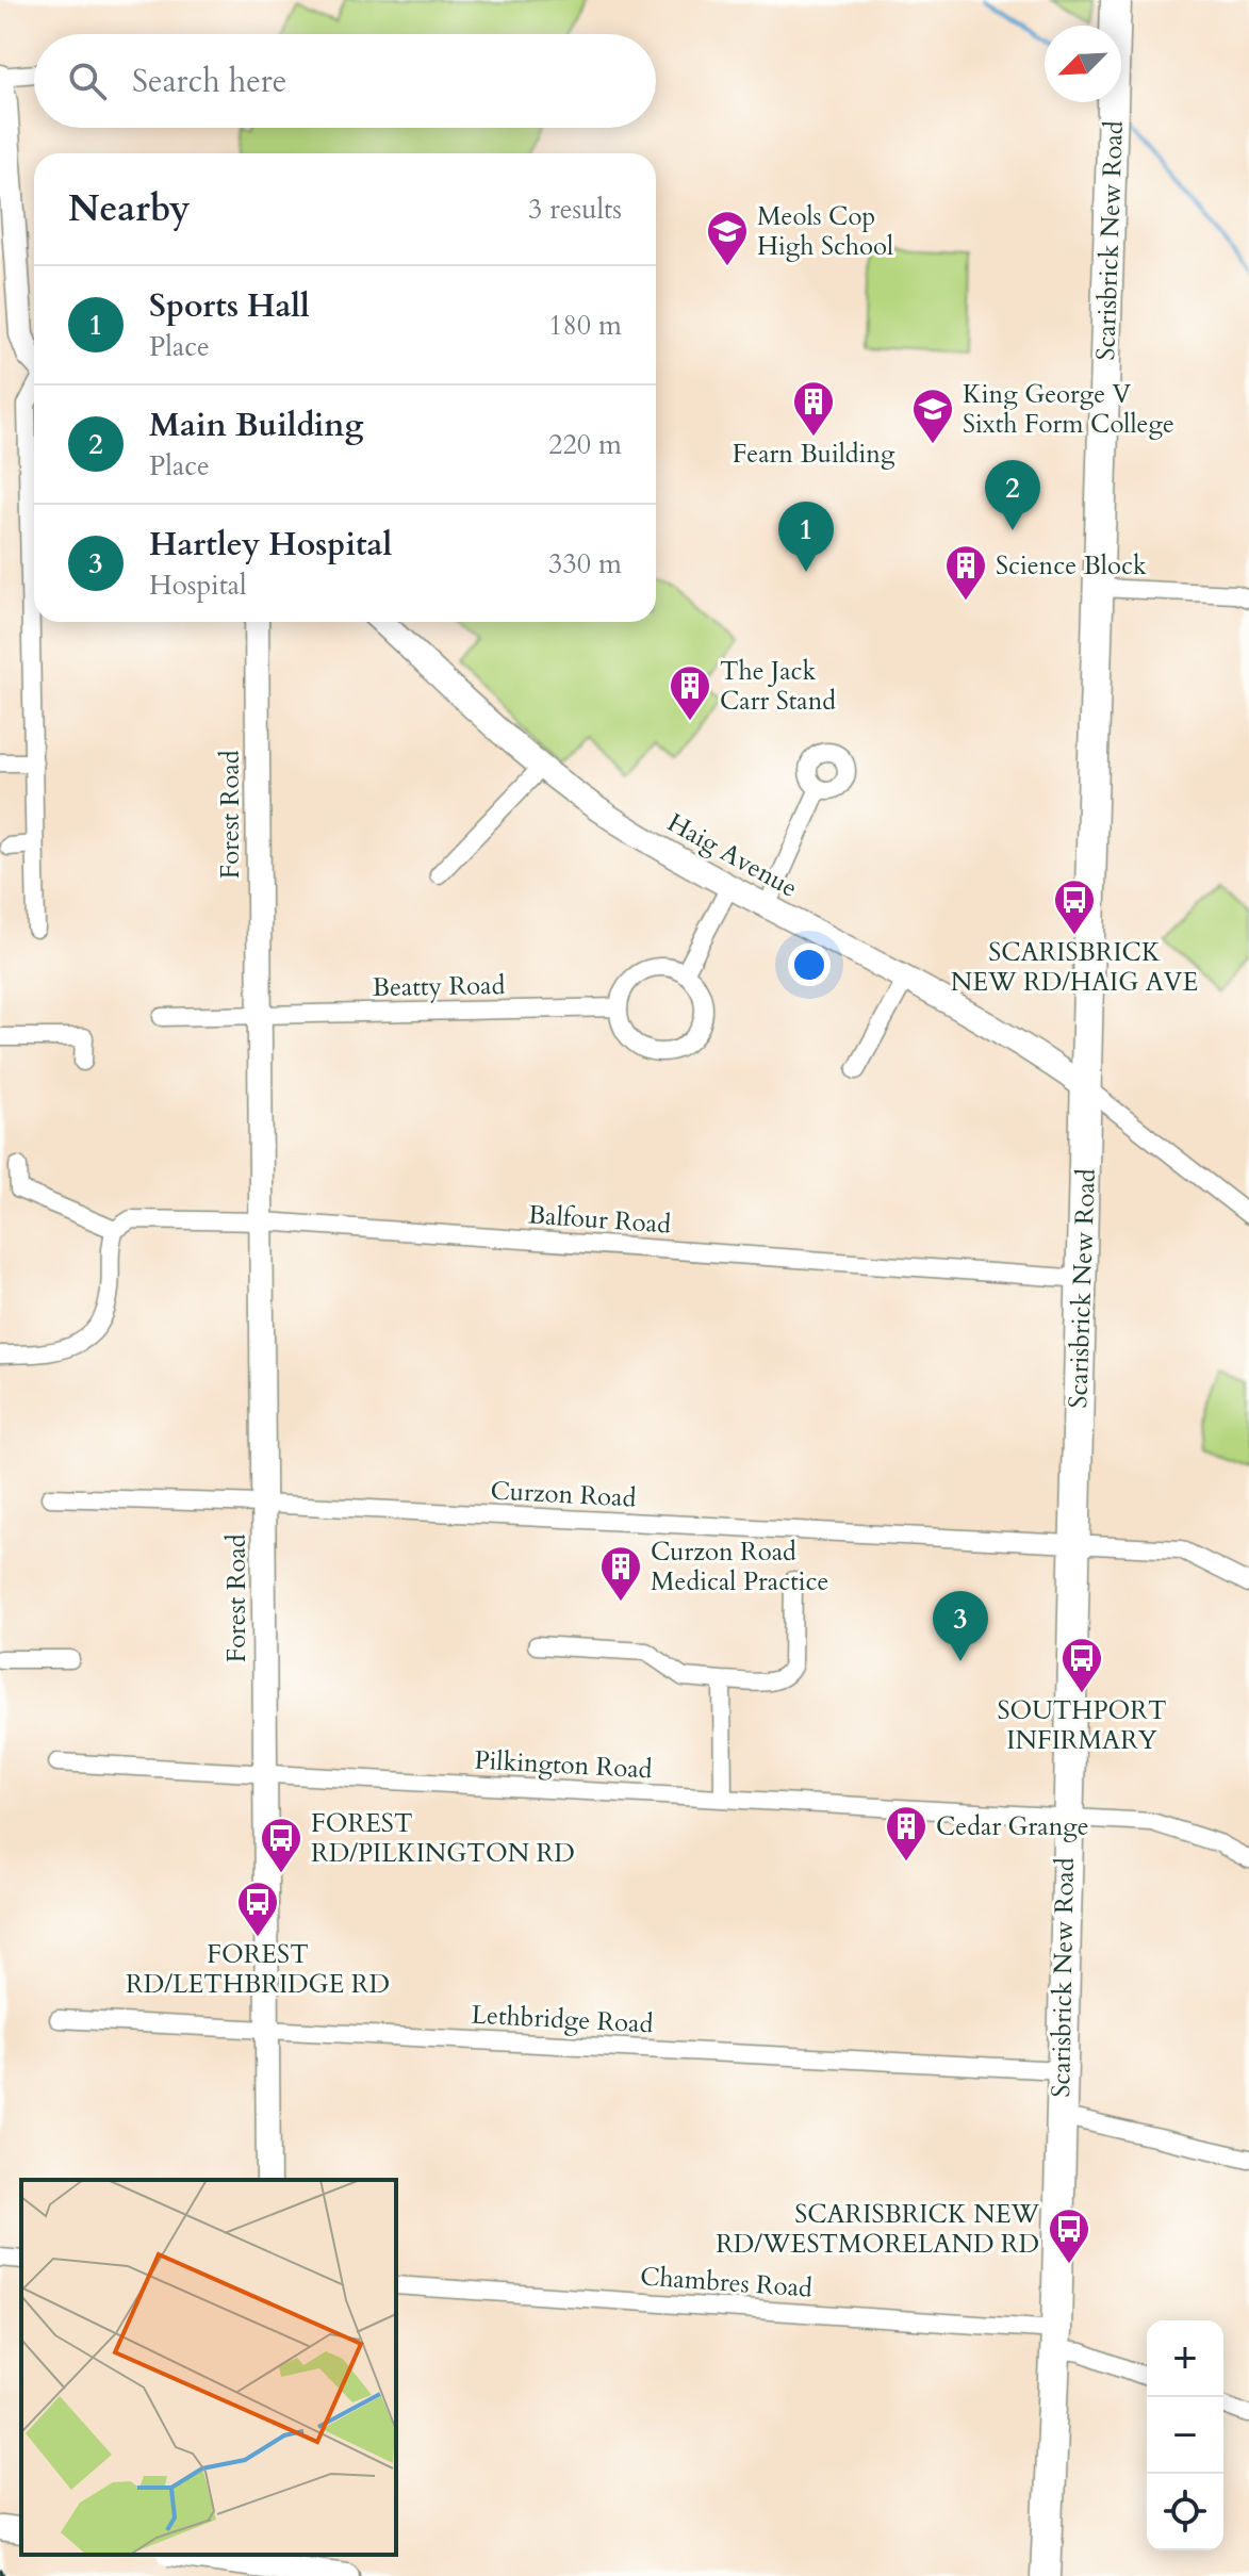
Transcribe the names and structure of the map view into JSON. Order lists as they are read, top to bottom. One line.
{"streets":{"highway":["Scarisbrick New Road"],"street":["Forest Road","Haig Avenue","Beatty Road","Balfour Road","Curzon Road","Pilkington Road","Lethbridge Road","Chambres Road"]},"crossings":[["Scarisbrick New Road","Haig Avenue"],["Scarisbrick New Road","Balfour Road"],["Scarisbrick New Road","Curzon Road"],["Scarisbrick New Road","Pilkington Road"],["Scarisbrick New Road","Lethbridge Road"],["Scarisbrick New Road","Chambres Road"],["Forest Road","Beatty Road"],["Forest Road","Balfour Road"],["Forest Road","Curzon Road"],["Forest Road","Pilkington Road"],["Forest Road","Lethbridge Road"]],"places":{"school or university":["Meols Cop High School","King George V Sixth Form College"],"building":["Fearn Building","Science Block","The Jack Carr Stand","Curzon Road Medical Practice","Cedar Grange"],"bus stop":["SCARISBRICK NEW RD/HAIG AVE","SOUTHPORT INFIRMARY","FOREST RD/PILKINGTON RD","FOREST RD/LETHBRIDGE RD","SCARISBRICK NEW RD/WESTMORELAND RD"]},"north":"bottom left","page":{"search":"Search here","heading":["Nearby","3 results"],"list":[{"mark":"1","name":"Sports Hall","note":"Place","value":"180 m"},{"mark":"2","name":"Main Building","note":"Place","value":"220 m"},{"mark":"3","name":"Hartley Hospital","note":"Hospital","value":"330 m"}],"pins":["2","1","3"],"map_buttons":["+","−"]}}
